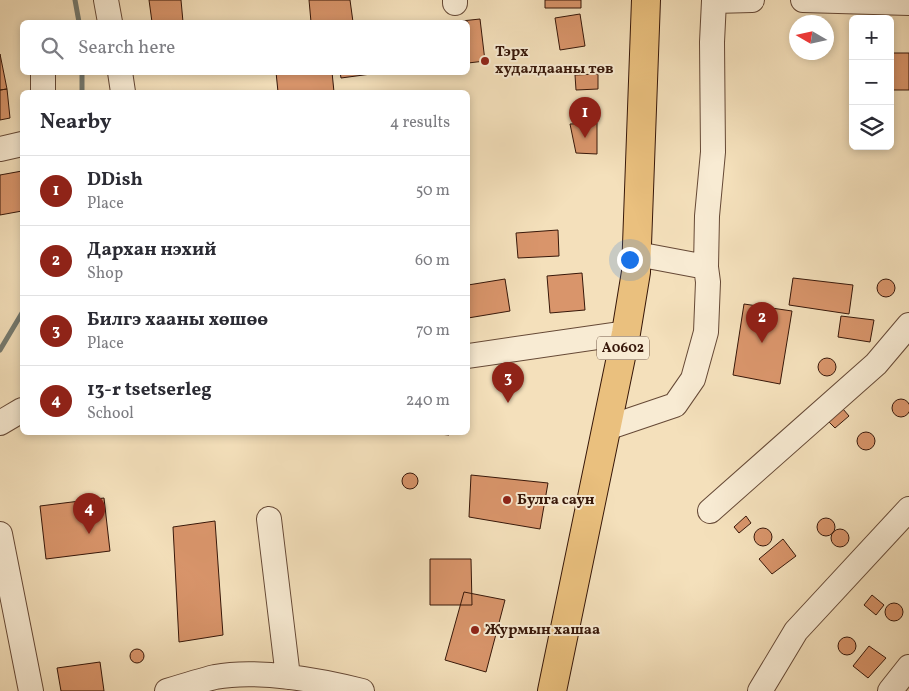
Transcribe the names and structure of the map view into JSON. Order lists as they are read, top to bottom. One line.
{"streets":{"highway":["A0602"]},"places":["Тэрх худалдааны төв","Булга саун","Журмын хашаа"],"north":"left","page":{"map_buttons":["+","−"],"search":"Search here","heading":["Nearby","4 results"],"pins":["1","2","3","4"],"list":[{"mark":"1","name":"DDish","note":"Place","value":"50 m"},{"mark":"2","name":"Дархан нэхий","note":"Shop","value":"60 m"},{"mark":"3","name":"Билгэ хааны хөшөө","note":"Place","value":"70 m"},{"mark":"4","name":"13-r tsetserleg","note":"School","value":"240 m"}]}}
